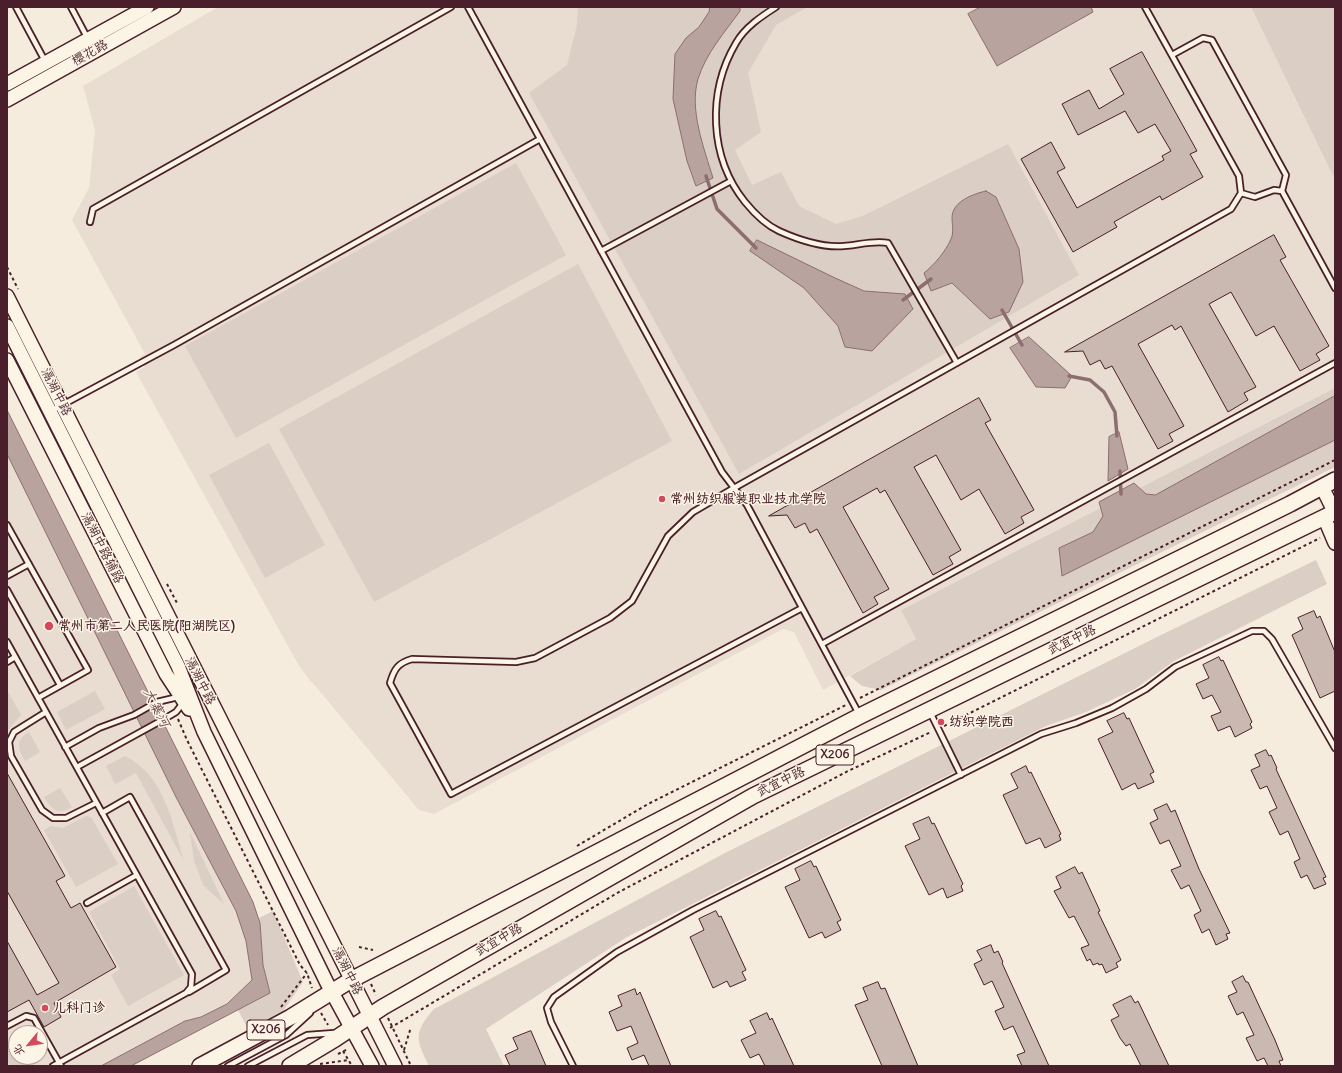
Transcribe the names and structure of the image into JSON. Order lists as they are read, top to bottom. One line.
{"streets":{"main road":["樱花路","滆湖中路","滆湖中路辅路","武宜中路","X206"]},"crossings":[["滆湖中路","滆湖中路辅路"],["滆湖中路","武宜中路"],["滆湖中路","X206"],["武宜中路","X206"]],"water":["大寨河"],"places":["常州纺织服装职业技术学院","常州市第二人民医院(阳湖院区)","纺织学院西","儿科门诊"],"north":"bottom left"}
